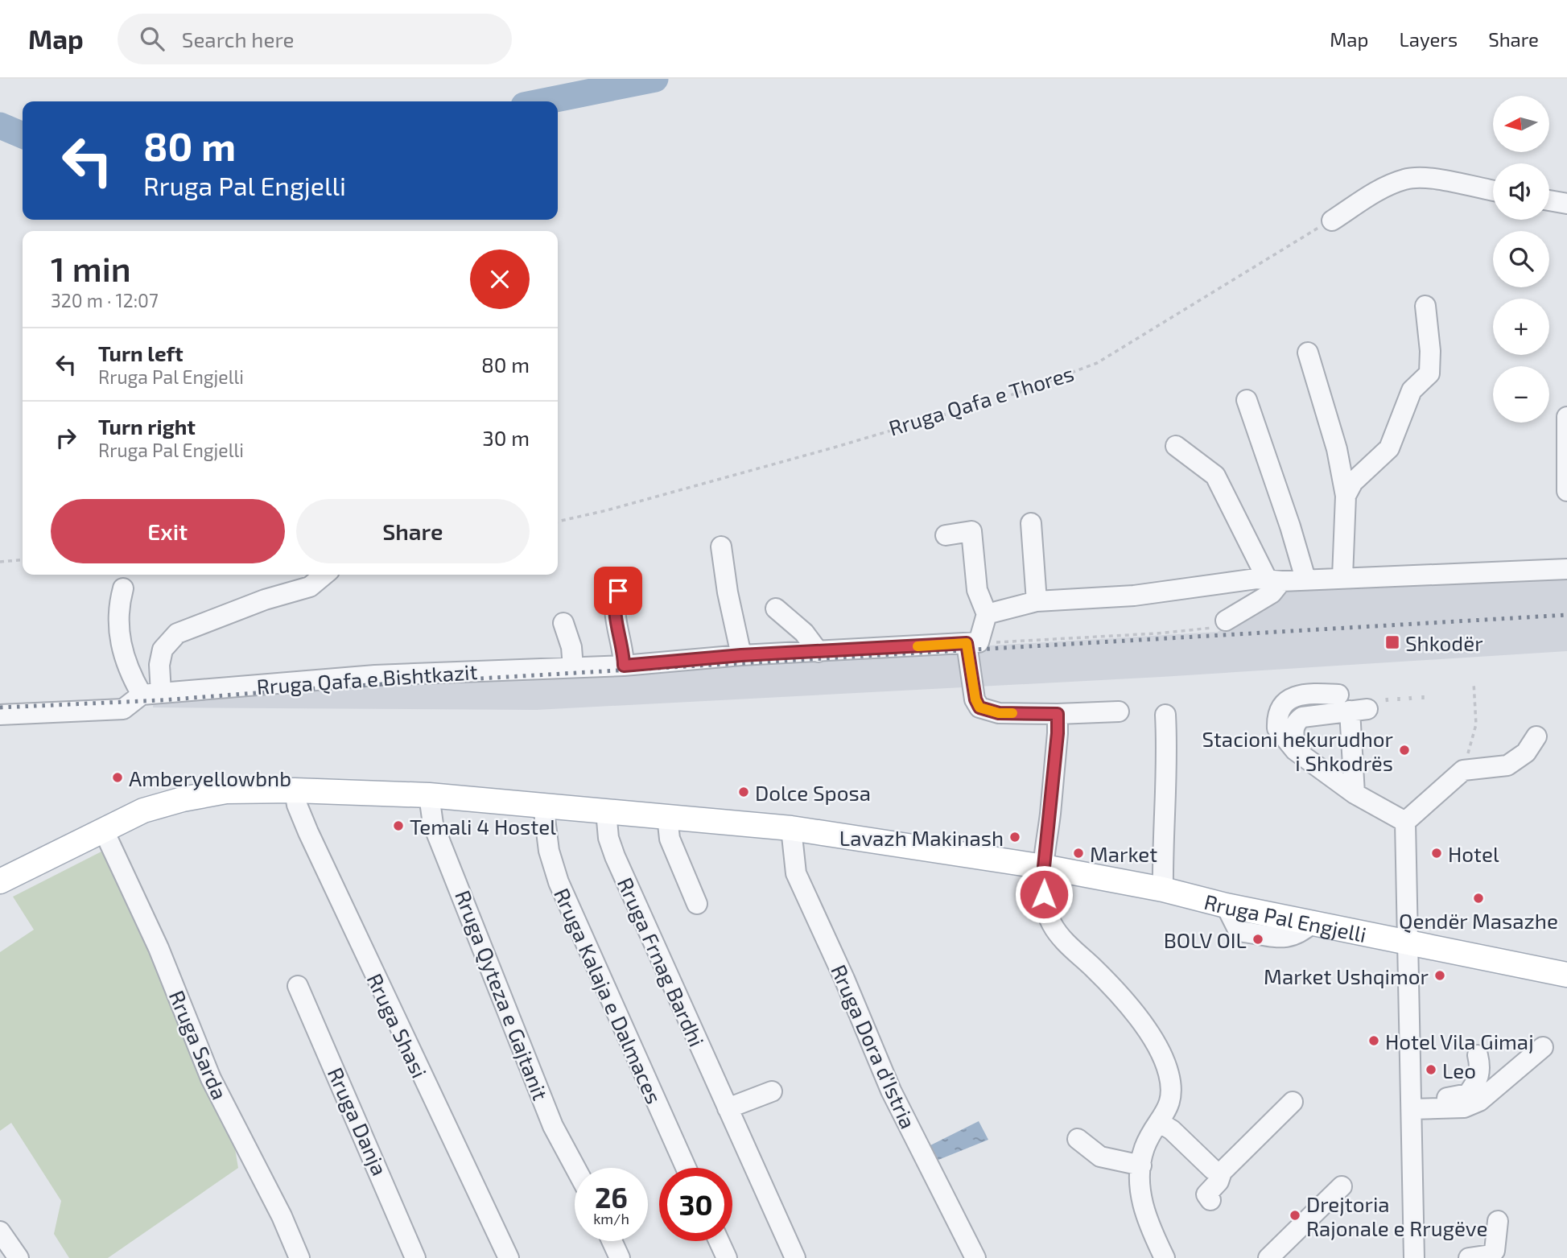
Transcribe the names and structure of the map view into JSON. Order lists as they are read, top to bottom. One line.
{"streets":{"main road":["Rruga Pal Engjelli"],"street":["Rruga Qafa e Bishtkazit","Rruga Frnag Bardhi","Rruga Qyteza e Gajtanit","Rruga Kalaja e Dalmaces","Rruga Shasi","Rruga Sarda","Rruga Dora d'Istria","Rruga Danja"],"path":["Rruga Qafa e Thores"]},"crossings":[["Rruga Pal Engjelli","Rruga Frnag Bardhi"],["Rruga Pal Engjelli","Rruga Qyteza e Gajtanit"],["Rruga Pal Engjelli","Rruga Kalaja e Dalmaces"],["Rruga Pal Engjelli","Rruga Shasi"],["Rruga Pal Engjelli","Rruga Sarda"],["Rruga Pal Engjelli","Rruga Dora d'Istria"]],"places":{"transit":["Shkodër"],"other":["Stacioni hekurudhor i Shkodrës","Amberyellowbnb","Dolce Sposa","Temali 4 Hostel","Lavazh Makinash","Market","Hotel","Qendër Masazhe","BOLV OIL","Market Ushqimor","Hotel Vila Gimaj","Leo","Drejtoria Rajonale e Rrugëve"]},"north":"left","page":{"header":"Map","search":"Search here","nav":["Map","Layers","Share"],"map_buttons":["+","−"],"turn":["80 m","Rruga Pal Engjelli"],"heading":["1 min","320 m · 12:07"],"list":[{"name":"Turn left","note":"Rruga Pal Engjelli","value":"80 m"},{"name":"Turn right","note":"Rruga Pal Engjelli","value":"30 m"}],"buttons":["Exit","Share"],"speed":"26 km/h","limit":"30"}}
